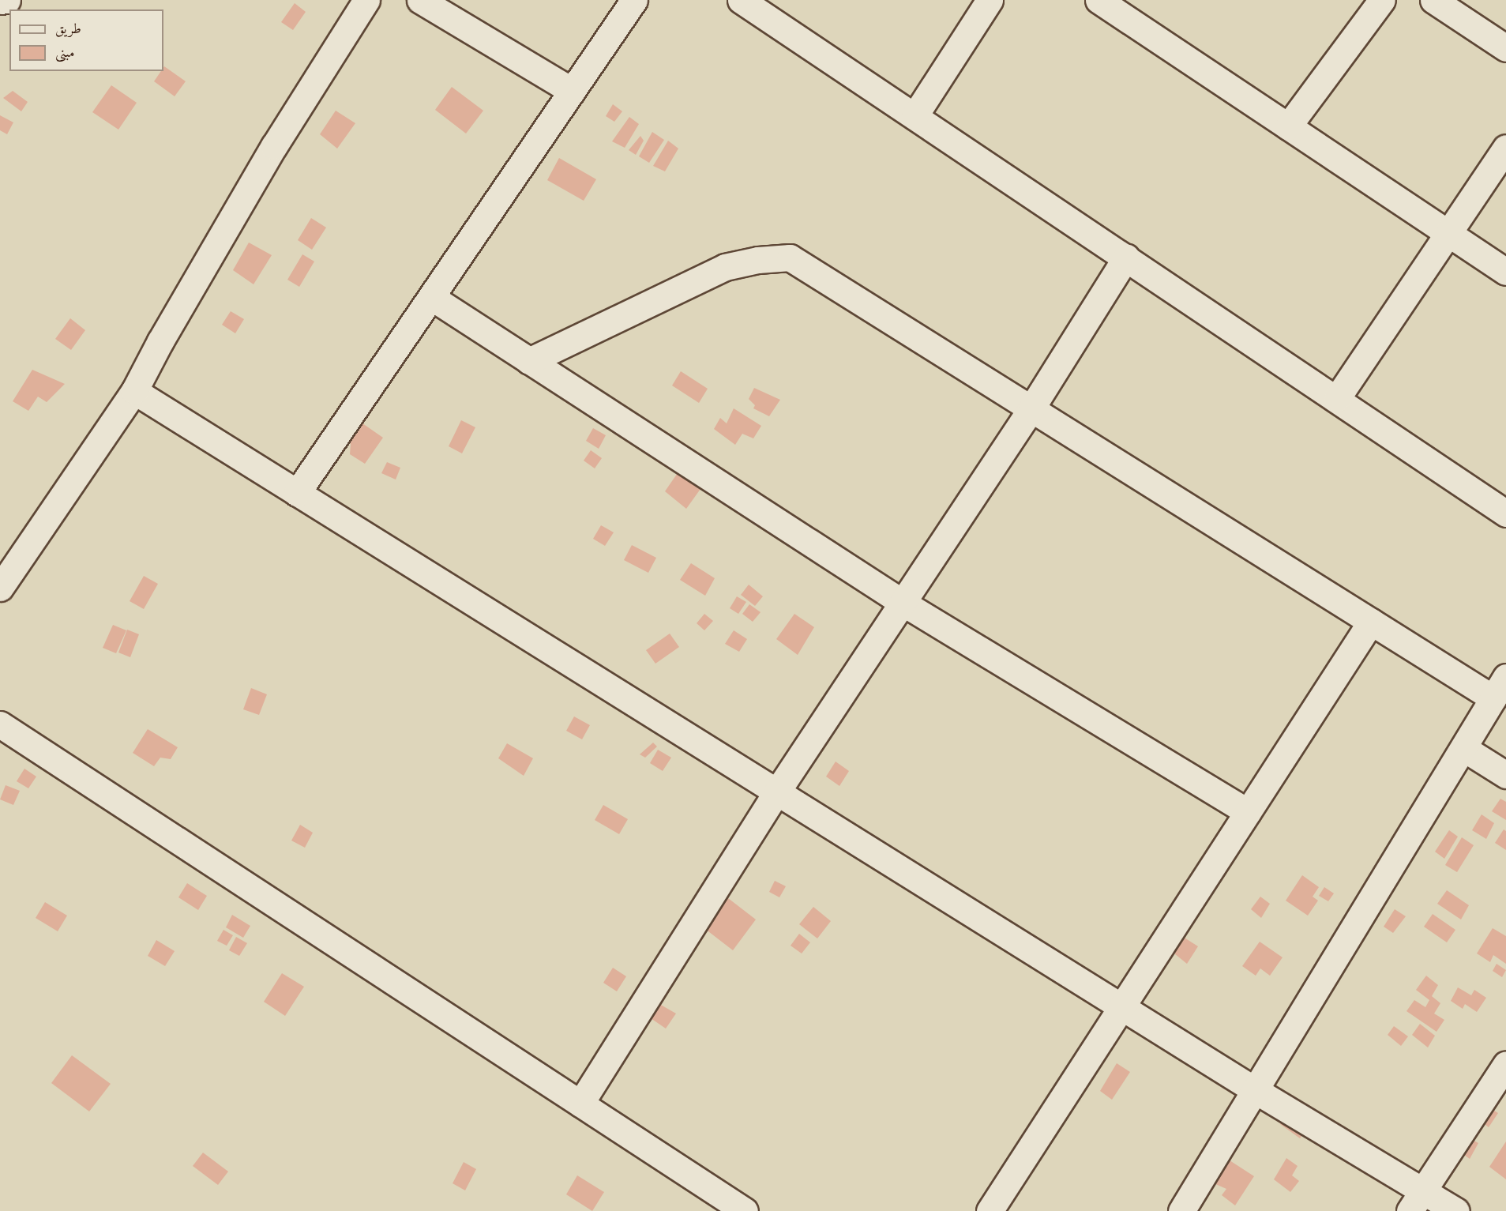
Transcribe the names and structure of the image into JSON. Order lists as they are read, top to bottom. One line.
{"legend":["طريق","مبنى"]}
